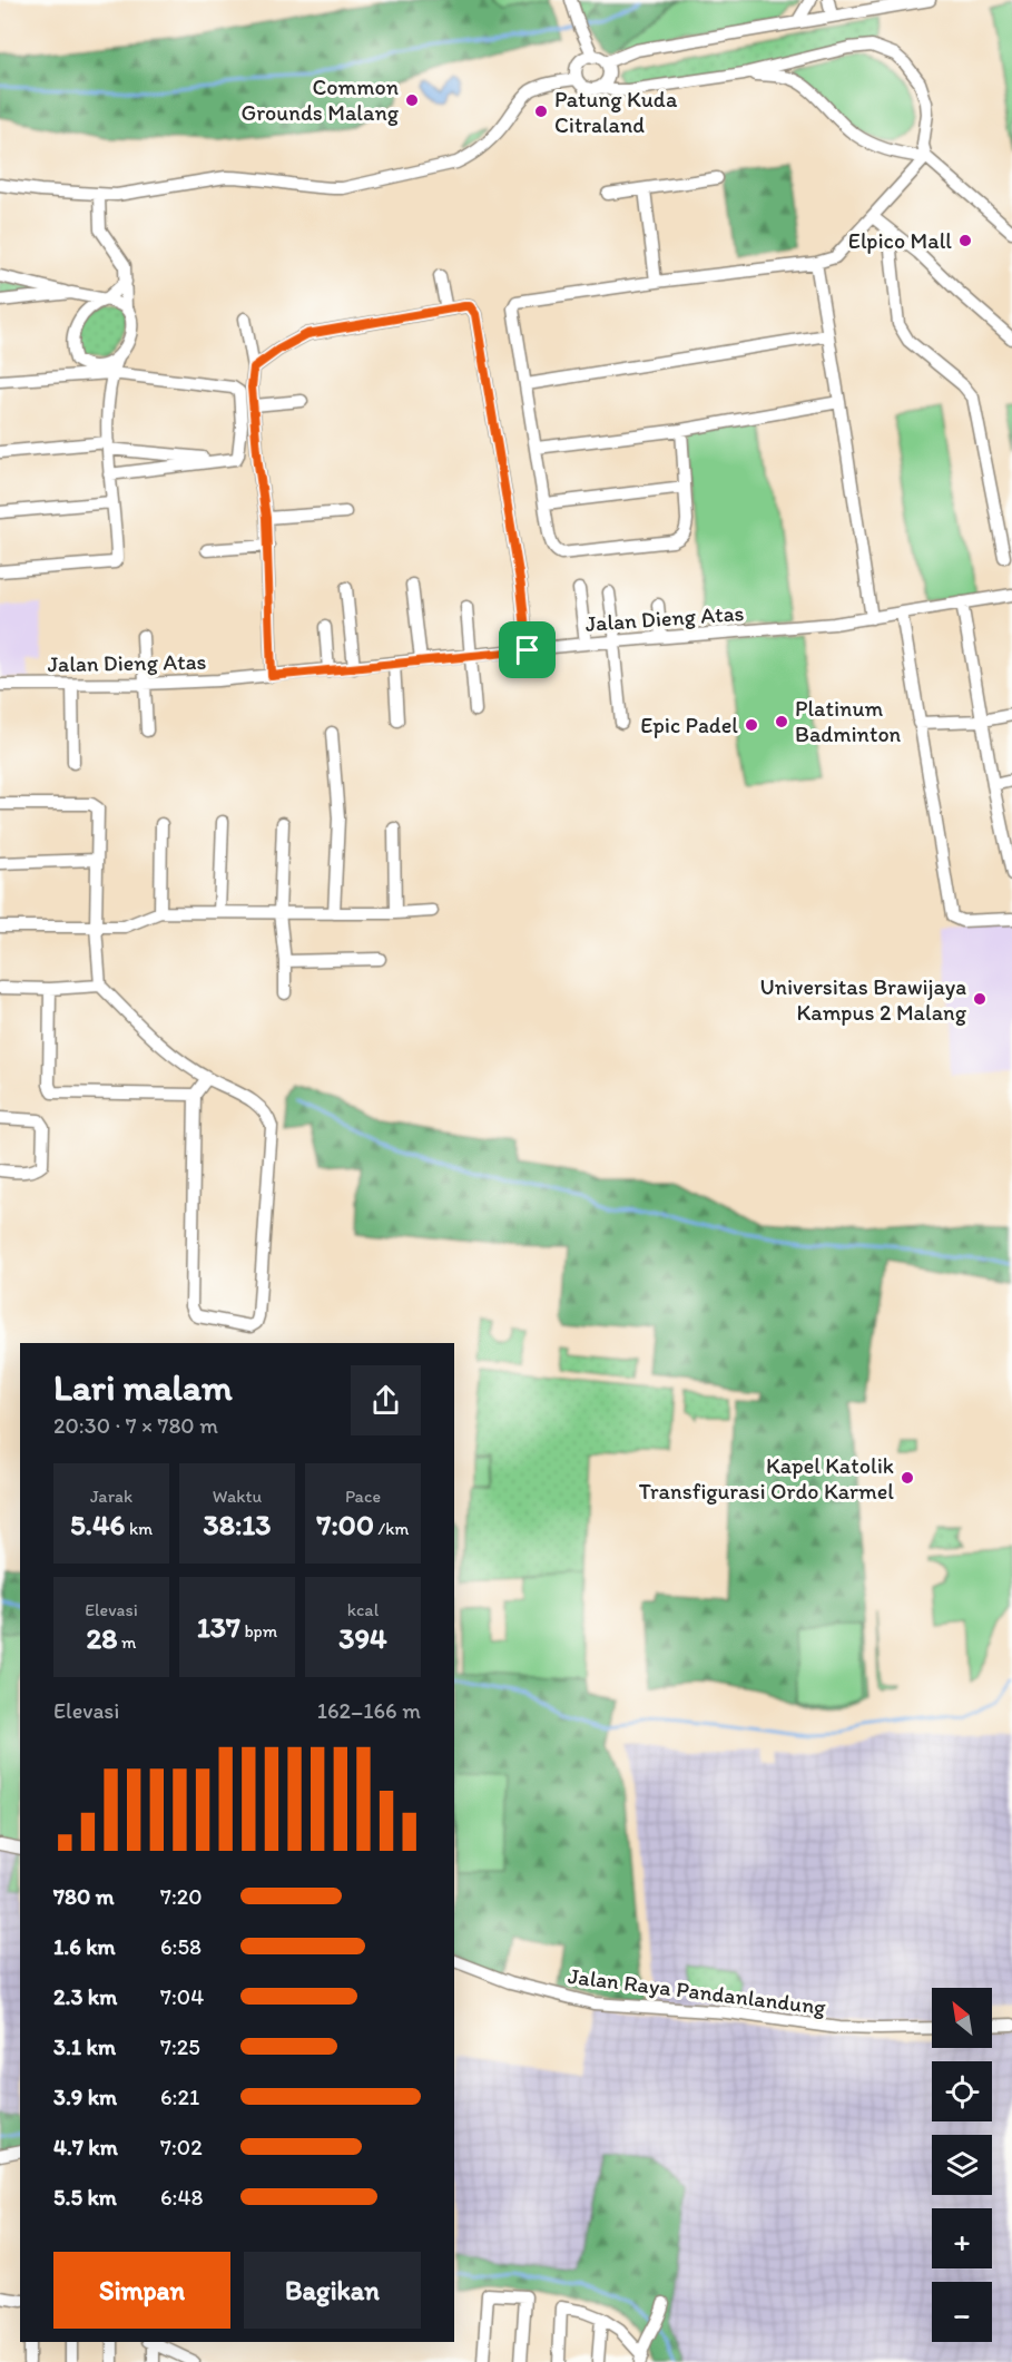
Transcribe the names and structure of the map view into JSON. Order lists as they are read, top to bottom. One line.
{"streets":{"street":["Jalan Dieng Atas","Jalan Raya Pandanlandung"]},"places":["Common Grounds Malang","Patung Kuda Citraland","Elpico Mall","Platinum Badminton","Epic Padel","Universitas Brawijaya Kampus 2 Malang","Kapel Katolik Transfigurasi Ordo Karmel"],"north":"top left","page":{"heading":["Lari malam","20:30 · 7 × 780 m"],"stats":[["Jarak","5.46 km"],["Waktu","38:13"],["Pace","7:00 /km"],["Elevasi","28 m"],["137 bpm"],["kcal","394"]],"chart":["Elevasi","162–166 m"],"list":[{"name":"780 m","note":"7:20"},{"name":"1.6 km","note":"6:58"},{"name":"2.3 km","note":"7:04"},{"name":"3.1 km","note":"7:25"},{"name":"3.9 km","note":"6:21"},{"name":"4.7 km","note":"7:02"},{"name":"5.5 km","note":"6:48"}],"map_buttons":["+","−"],"buttons":["Simpan","Bagikan"]}}
